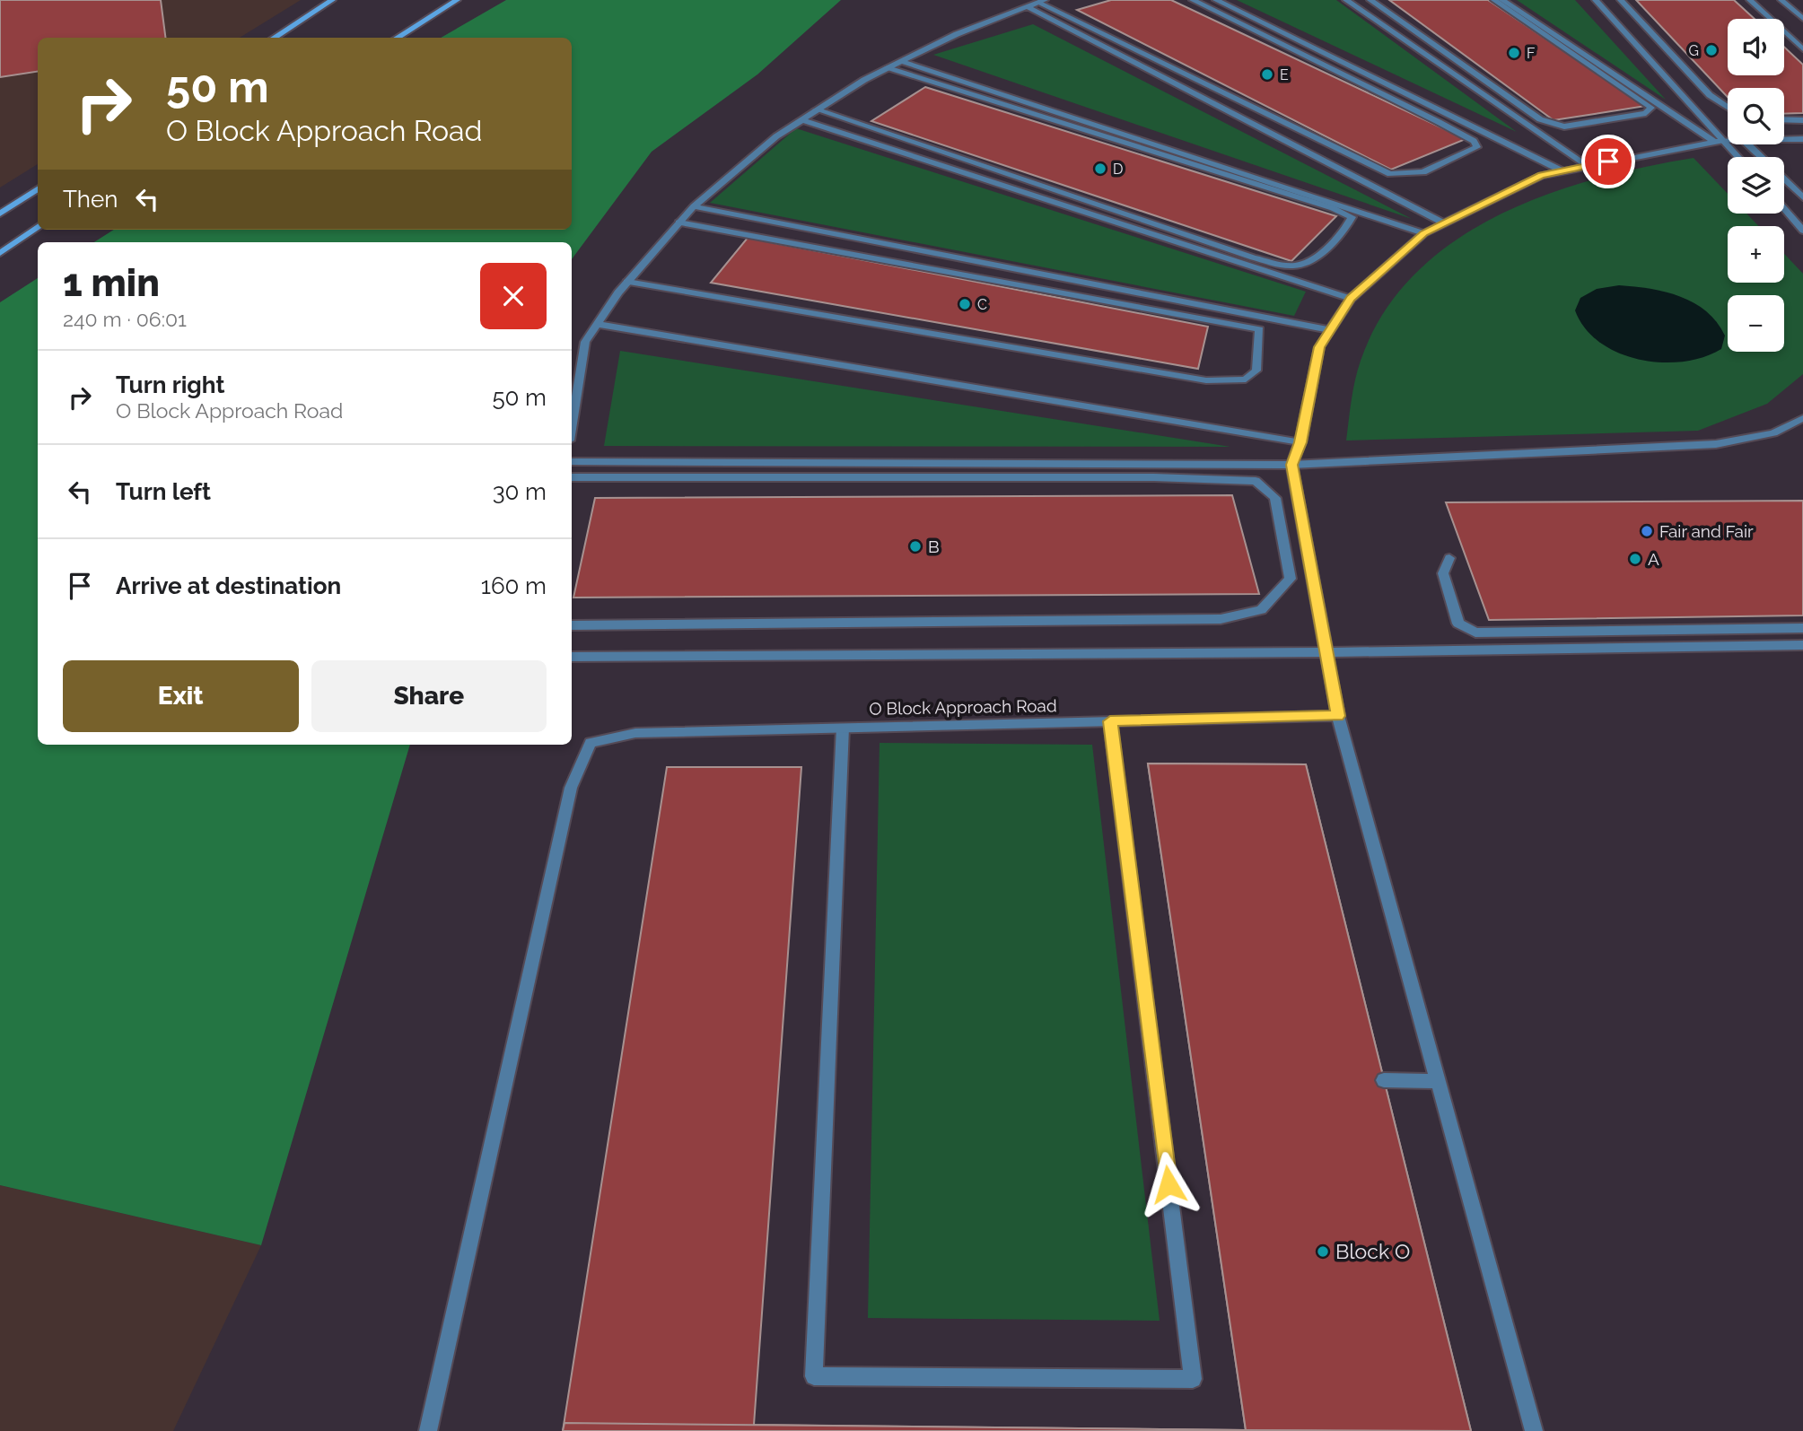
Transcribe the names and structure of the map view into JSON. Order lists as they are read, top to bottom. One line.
{"streets":{"street":["O Block Approach Road"]},"places":["G","F","E","D","C","Fair and Fair","B","A","Block O"],"page":{"map_buttons":["+","−"],"turn":["50 m","O Block Approach Road"],"then":"Then","heading":["1 min","240 m · 06:01"],"list":[{"name":"Turn right","note":"O Block Approach Road","value":"50 m"},{"name":"Turn left","value":"30 m"},{"name":"Arrive at destination","value":"160 m"}],"buttons":["Exit","Share"]}}
